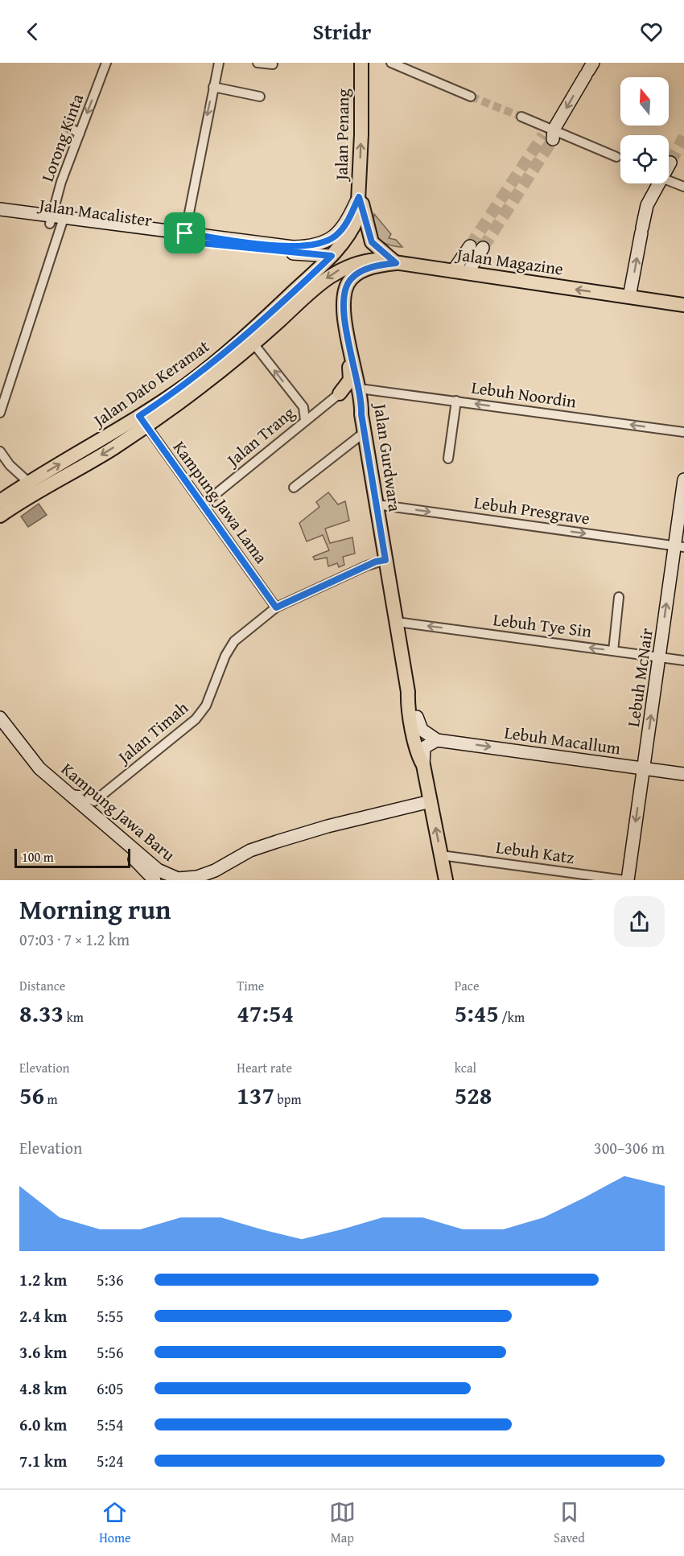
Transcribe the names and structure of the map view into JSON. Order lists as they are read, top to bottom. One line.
{"streets":{"main road":["Jalan Penang","Jalan Magazine","Jalan Dato Keramat","Jalan Gurdwara"],"street":["Lorong Kinta","Jalan Macalister","Lebuh Noordin","Jalan Trang","Kampung Jawa Lama","Lebuh Presgrave","Lebuh Tye Sin","Lebuh McNair","Jalan Timah","Lebuh Macallum","Kampung Jawa Baru","Lebuh Katz"]},"crossings":[["Jalan Penang","Jalan Macalister"],["Jalan Penang","Jalan Magazine"],["Jalan Penang","Jalan Dato Keramat"],["Lorong Kinta","Jalan Macalister"],["Jalan Macalister","Jalan Magazine"],["Jalan Macalister","Jalan Dato Keramat"],["Jalan Magazine","Jalan Dato Keramat"],["Jalan Magazine","Jalan Gurdwara"],["Jalan Dato Keramat","Kampung Jawa Lama"],["Lebuh Noordin","Jalan Gurdwara"],["Jalan Trang","Kampung Jawa Lama"],["Jalan Gurdwara","Lebuh Presgrave"],["Jalan Gurdwara","Lebuh Tye Sin"],["Jalan Gurdwara","Jalan Timah"],["Jalan Gurdwara","Kampung Jawa Baru"],["Jalan Gurdwara","Lebuh Katz"],["Kampung Jawa Lama","Jalan Timah"],["Lebuh Presgrave","Lebuh McNair"],["Lebuh Tye Sin","Lebuh McNair"],["Lebuh McNair","Lebuh Macallum"],["Lebuh McNair","Lebuh Katz"],["Jalan Timah","Kampung Jawa Baru"]],"one_way":["Jalan Penang","Jalan Magazine","Lebuh Noordin","Lebuh Presgrave","Lebuh Tye Sin","Lebuh Macallum"],"scale_bar":"100 m","north":"top","page":{"header":"Stridr","scale":"100 m","heading":["Morning run","07:03 · 7 × 1.2 km"],"stats":[["Distance","8.33 km"],["Time","47:54"],["Pace","5:45 /km"],["Elevation","56 m"],["Heart rate","137 bpm"],["kcal","528"]],"chart":["Elevation","300–306 m"],"list":[{"name":"1.2 km","note":"5:36"},{"name":"2.4 km","note":"5:55"},{"name":"3.6 km","note":"5:56"},{"name":"4.8 km","note":"6:05"},{"name":"6.0 km","note":"5:54"},{"name":"7.1 km","note":"5:24"}],"tabs":["Home","Map","Saved"]}}
